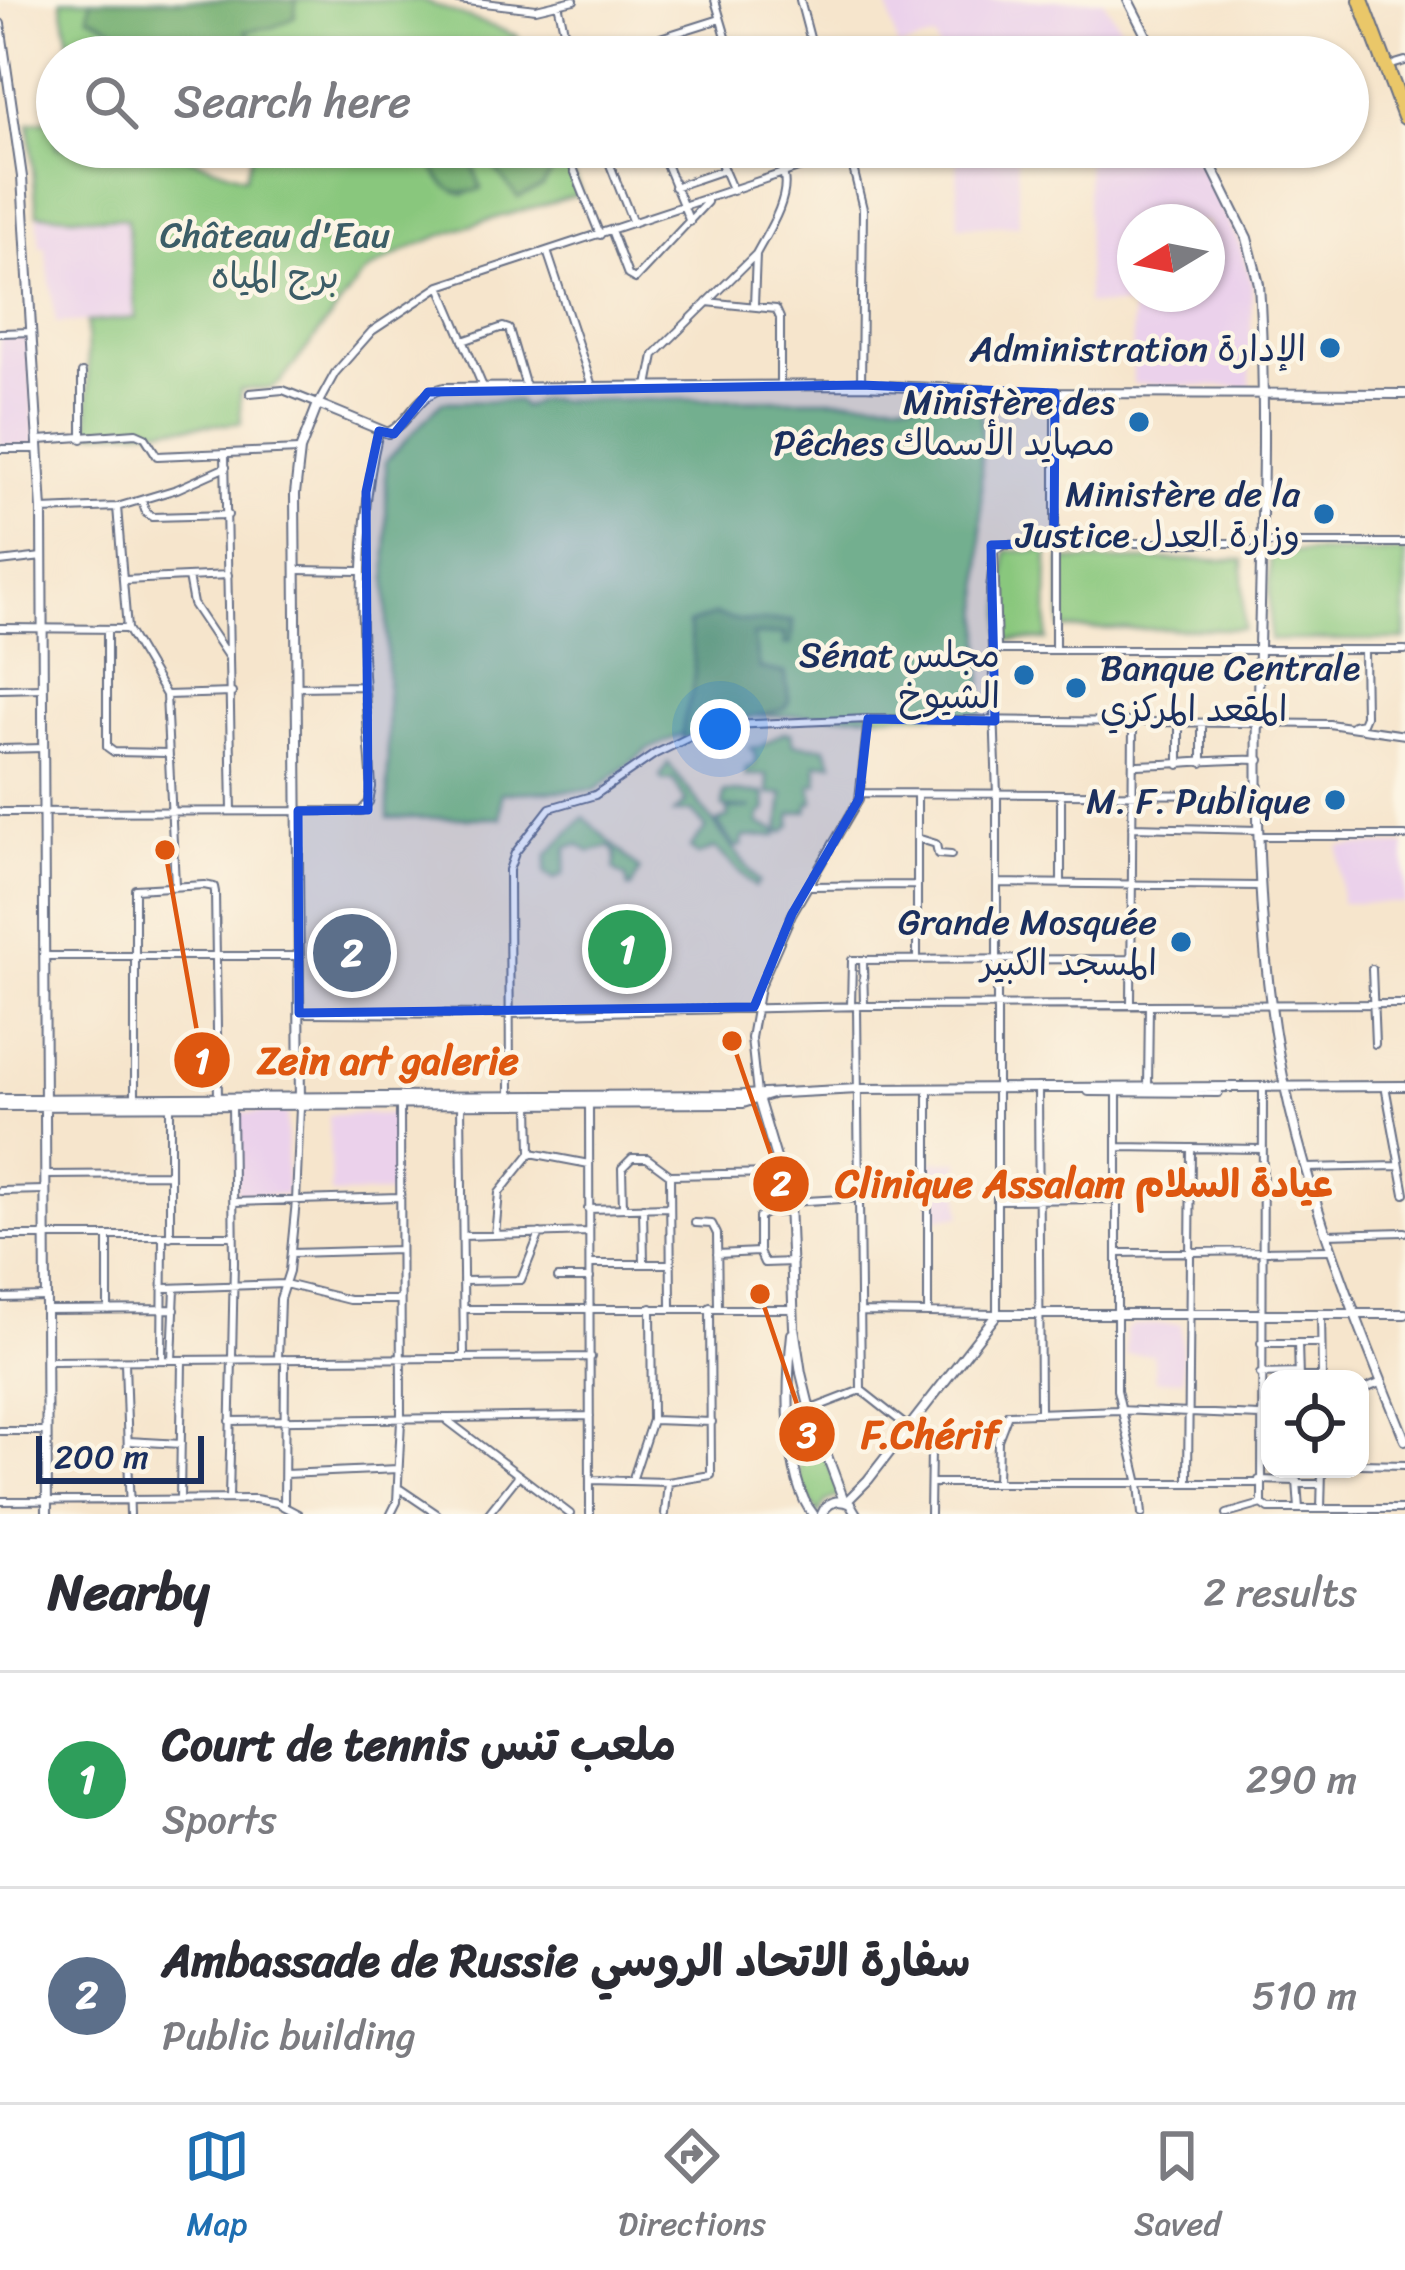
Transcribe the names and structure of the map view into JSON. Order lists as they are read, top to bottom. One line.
{"parks":["Château d'Eau برج المياه"],"places":["Administration الإدارة","Ministère des Pêches مصايد الأسماك","Ministère de la Justice وزارة العدل","Sénat مجلس الشيوخ","Banque Centrale المقعد المركزي","M. F. Publique","Zein art galerie","Grande Mosquée المسجد الكبير","Clinique Assalam عيادة السلام","F.Chérif"],"scale_bar":"200 m","north":"left","page":{"search":"Search here","pins":["1","2"],"scale":"200 m","heading":["Nearby","2 results"],"list":[{"mark":"1","name":"Court de tennis ملعب تنس","note":"Sports","value":"290 m"},{"mark":"2","name":"Ambassade de Russie سفارة الاتحاد الروسي","note":"Public building","value":"510 m"}],"nav":["Map","Directions","Saved"]}}
